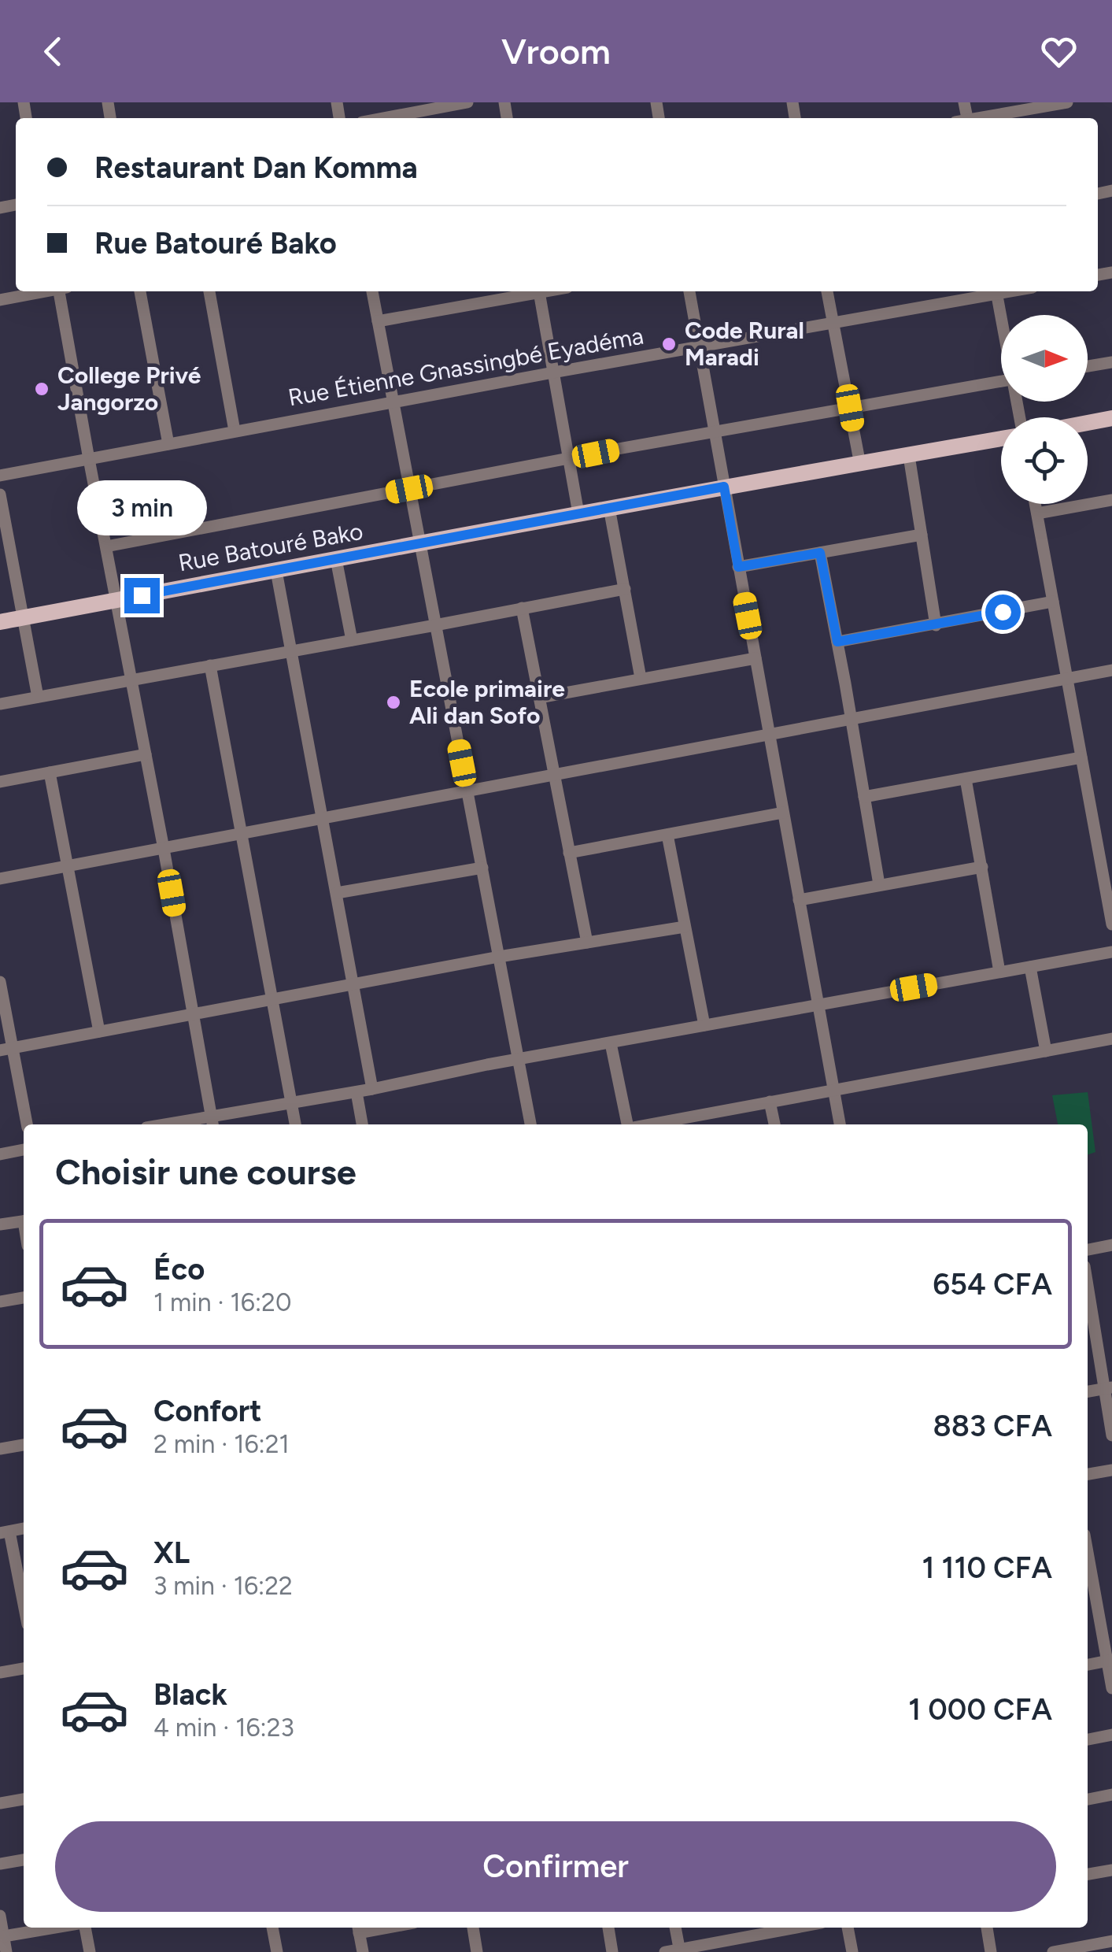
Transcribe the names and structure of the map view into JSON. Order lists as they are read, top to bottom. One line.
{"streets":{"main road":["Rue Batouré Bako"],"street":["Rue Étienne Gnassingbé Eyadéma"]},"places":["Code Rural Maradi","College Privé Jangorzo","Ecole primaire Ali dan Sofo"],"north":"right","page":{"header":"Vroom","banner":["Restaurant Dan Komma","Rue Batouré Bako"],"bubble":"3 min","heading":"Choisir une course","list":[{"name":"Éco","note":"1 min · 16:20","value":"654 CFA"},{"name":"Confort","note":"2 min · 16:21","value":"883 CFA"},{"name":"XL","note":"3 min · 16:22","value":"1 110 CFA"},{"name":"Black","note":"4 min · 16:23","value":"1 000 CFA"}],"buttons":"Confirmer"}}
